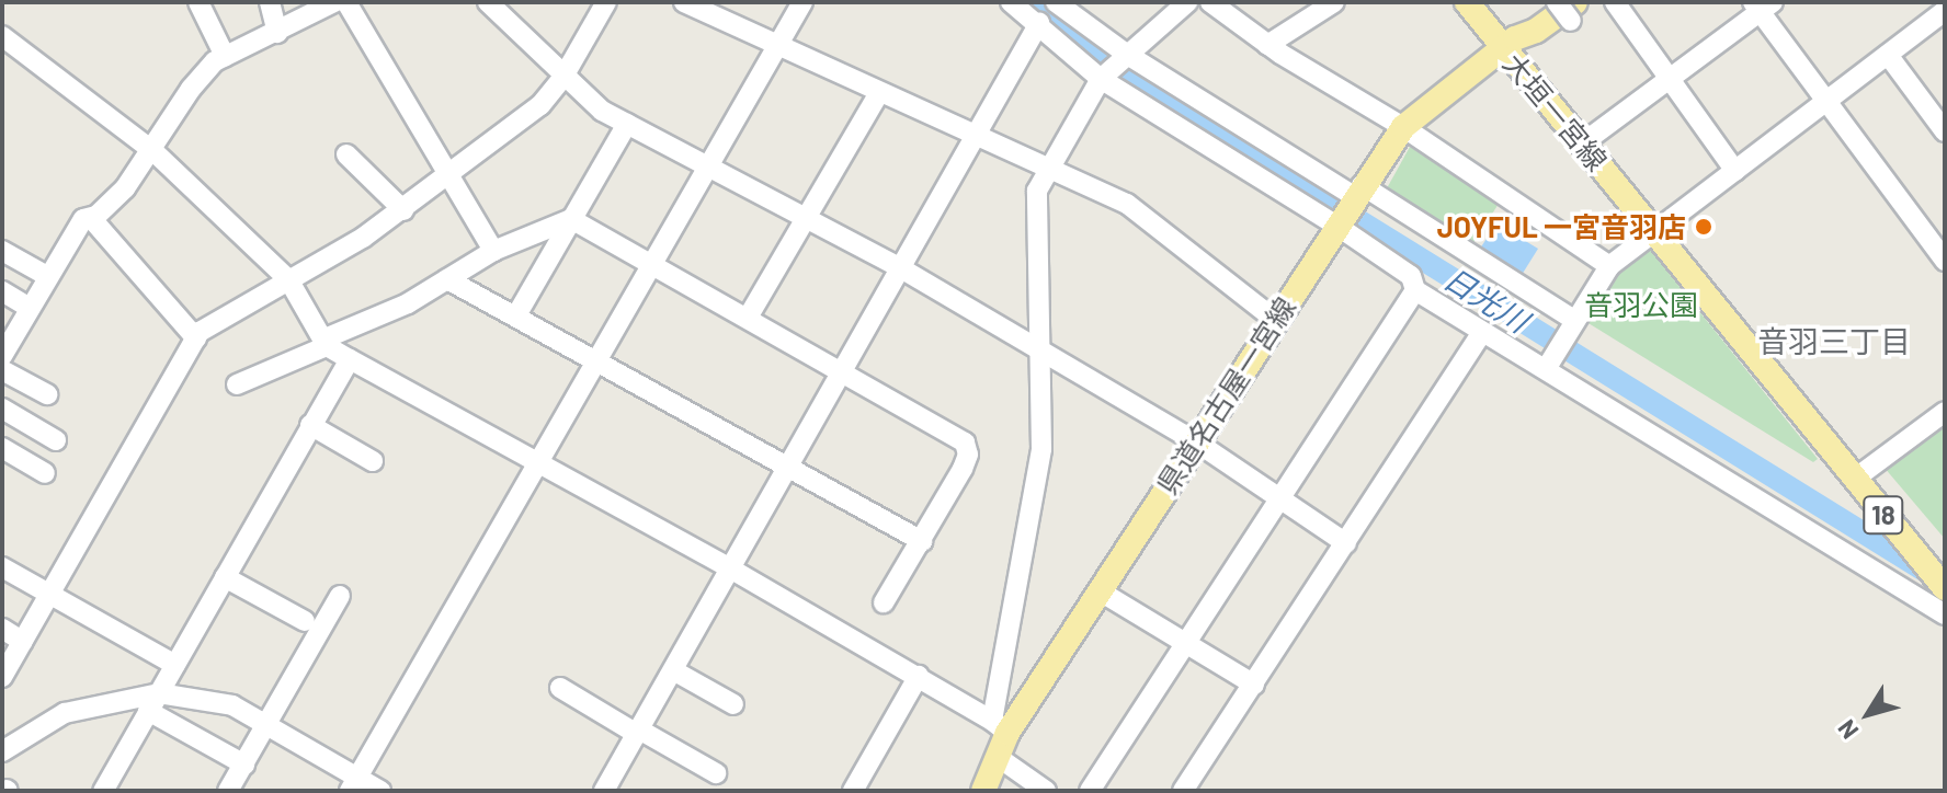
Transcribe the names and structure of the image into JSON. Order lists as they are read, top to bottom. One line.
{"streets":{"main road":["大垣一宮線","県道名古屋一宮線","18"]},"crossings":[["大垣一宮線","県道名古屋一宮線"]],"districts":["音羽三丁目"],"water":["日光川"],"parks":["音羽公園"],"places":["JOYFUL 一宮音羽店"],"north":"bottom left"}
